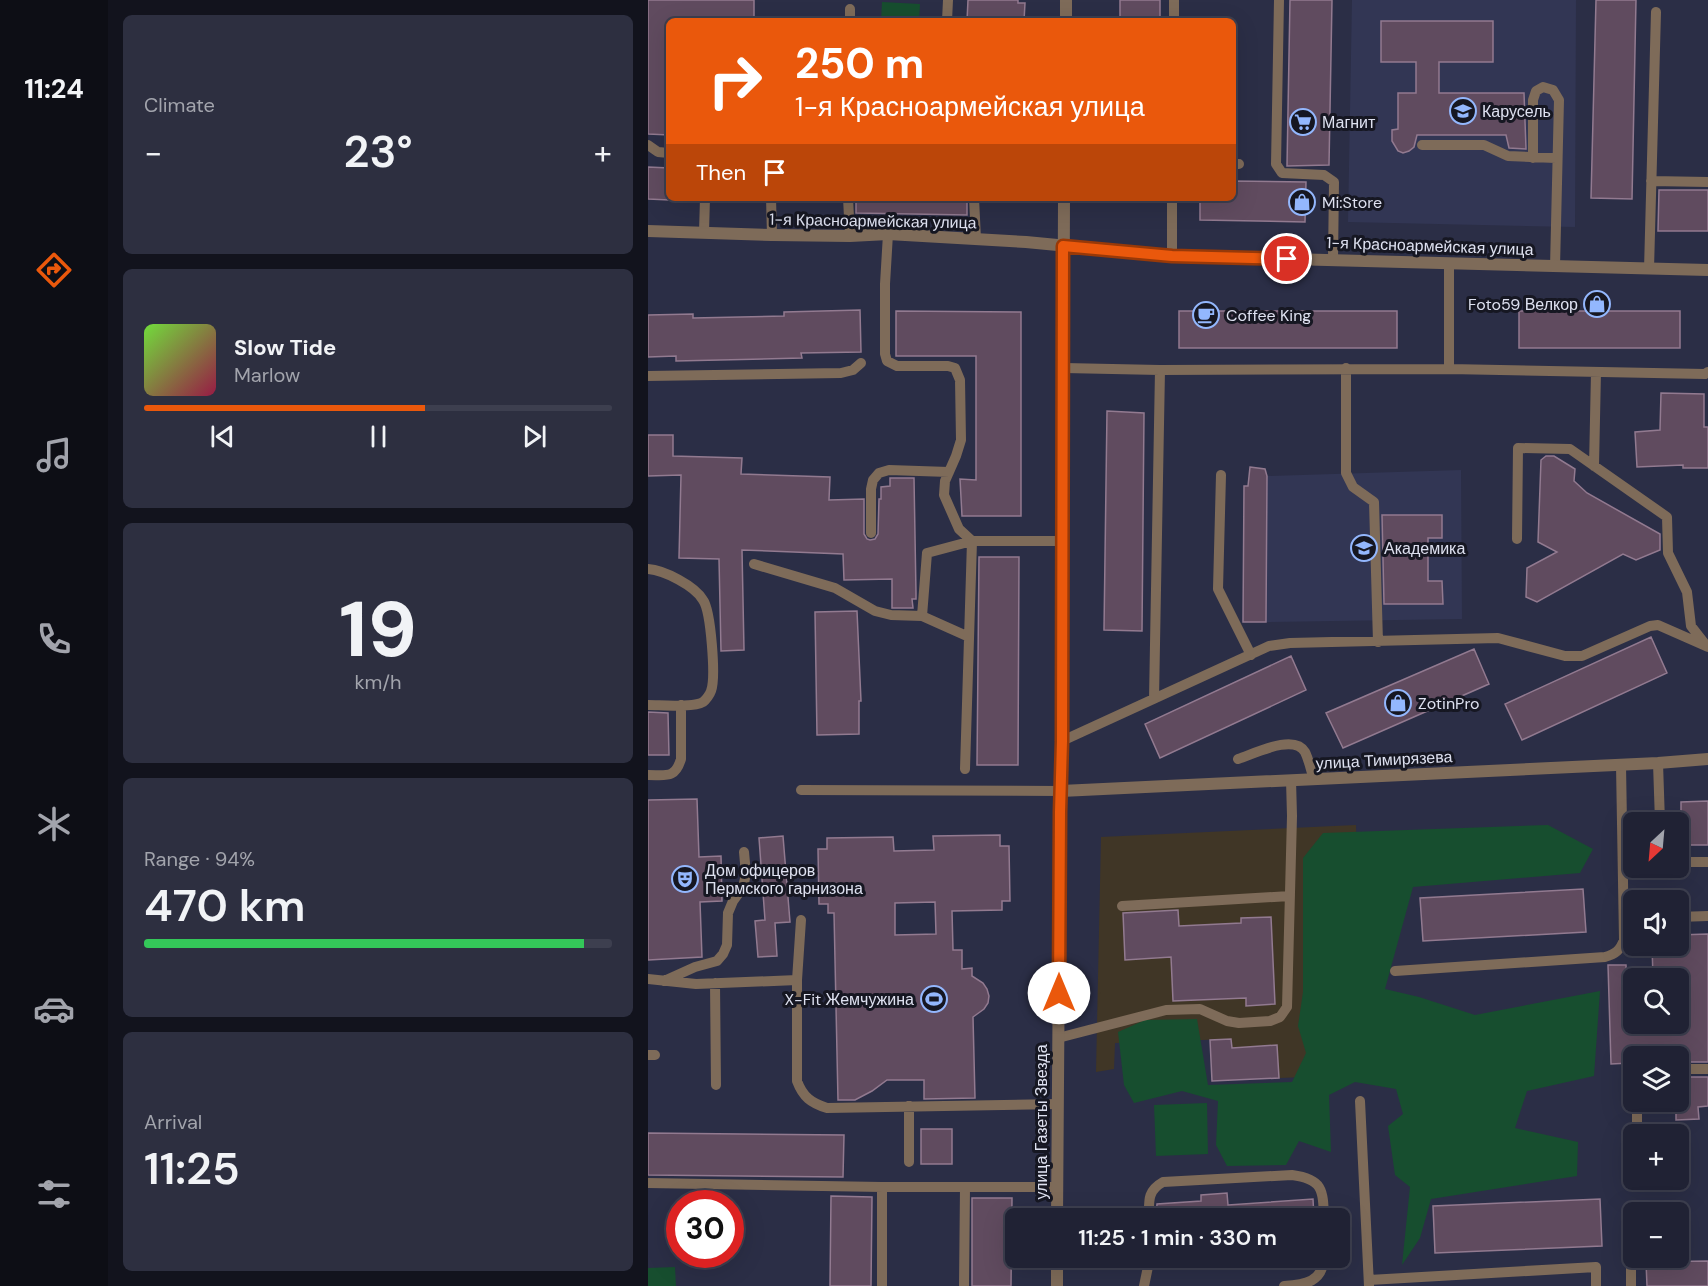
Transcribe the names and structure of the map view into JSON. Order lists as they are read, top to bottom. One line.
{"streets":{"street":["1-я Красноармейская улица","улица Тимирязева","улица Газеты Звезда"]},"crossings":[["1-я Красноармейская улица","улица Газеты Звезда"],["улица Тимирязева","улица Газеты Звезда"]],"places":{"school or university":["Карусель","Академика"],"supermarket":["Магнит"],"shop":["Mi:Store","Foto59 Велкор","ZotinPro"],"cafe":["Coffee King"],"theatre":["Дом офицеров Пермского гарнизона"],"sports":["X-Fit Жемчужина"]},"north":"bottom left","page":{"tabs":"11:24","tile":["Climate",["19","km/h"],["Range · 94%","470 km"],["Arrival","11:25"]],"turn":["250 m","1-я Красноармейская улица"],"heat":["−","23°","+"],"then":"Then","song":["Slow Tide","Marlow"],"map_buttons":["+","−"],"limit":"30","trip":"11:25 · 1 min · 330 m"}}
